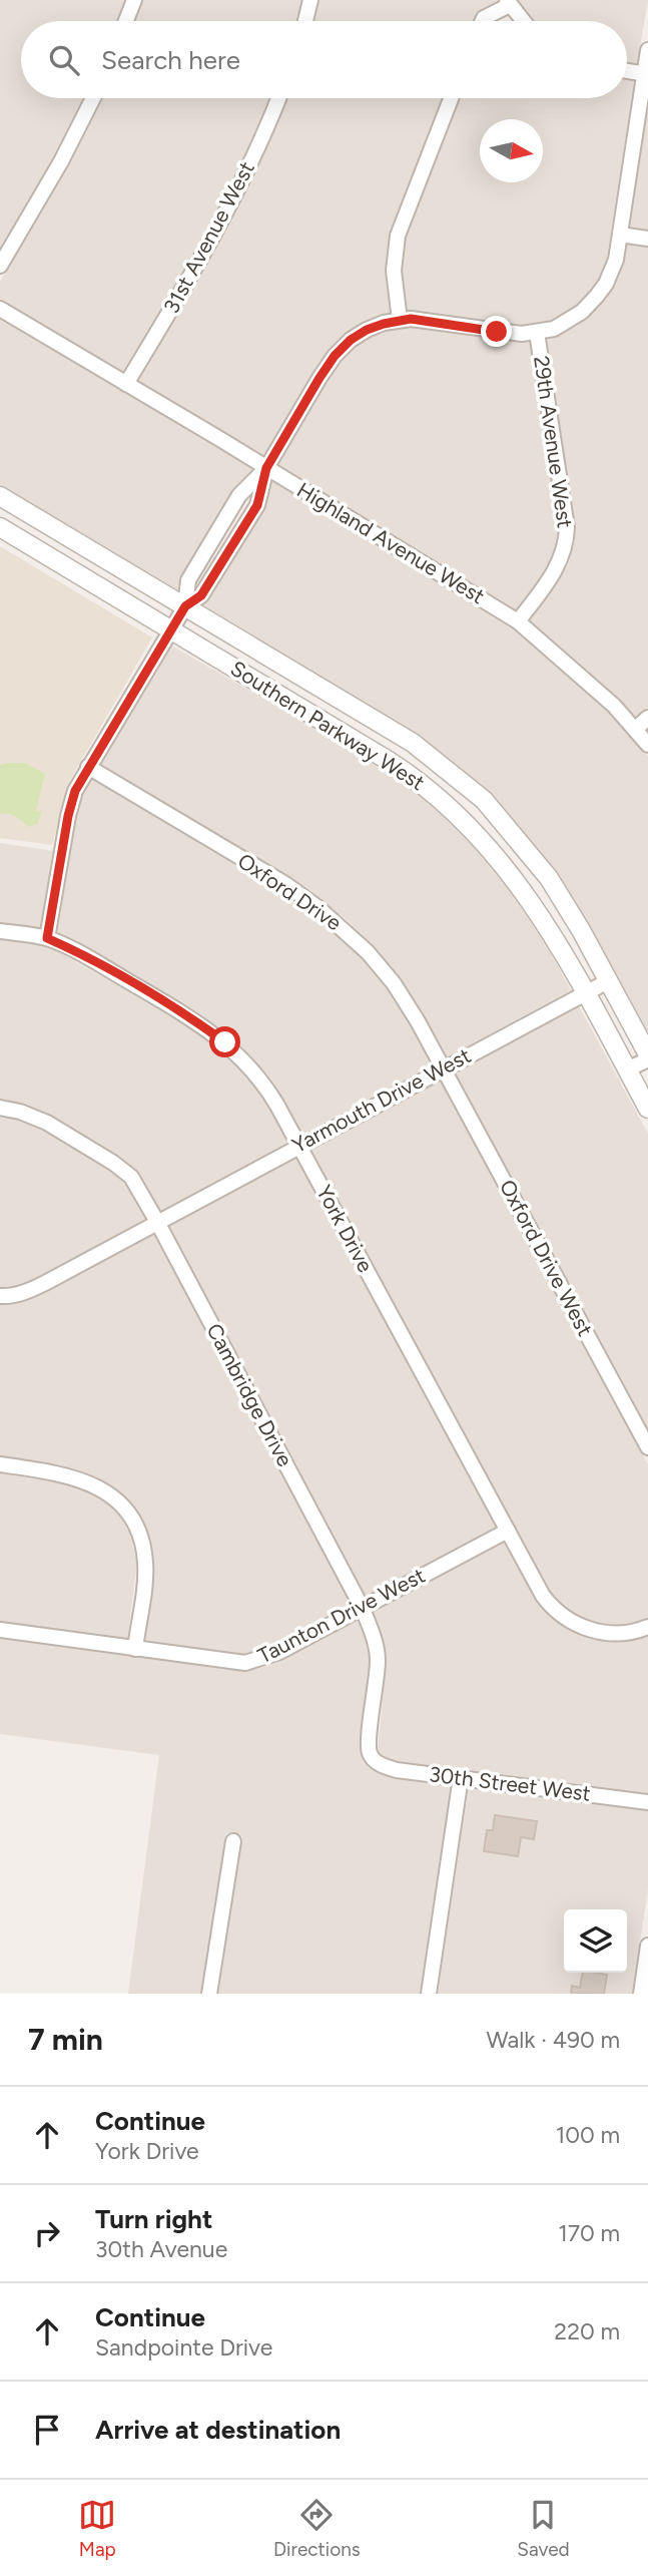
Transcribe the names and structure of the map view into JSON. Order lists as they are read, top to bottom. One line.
{"streets":{"street":["31st Avenue West","29th Avenue West","Highland Avenue West","Southern Parkway West","Oxford Drive","Yarmouth Drive West","York Drive","Oxford Drive West","Cambridge Drive","Taunton Drive West","30th Street West"]},"crossings":[["31st Avenue West","Highland Avenue West"],["29th Avenue West","Highland Avenue West"],["Southern Parkway West","Yarmouth Drive West"],["Oxford Drive","Yarmouth Drive West"],["Oxford Drive","Oxford Drive West"],["Yarmouth Drive West","York Drive"],["Yarmouth Drive West","Oxford Drive West"],["Yarmouth Drive West","Cambridge Drive"],["York Drive","Taunton Drive West"],["Cambridge Drive","Taunton Drive West"],["Cambridge Drive","30th Street West"]],"north":"right","page":{"search":"Search here","heading":["7 min","Walk · 490 m"],"list":[["Continue","York Drive","100 m"],["Turn right","30th Avenue","170 m"],["Continue","Sandpointe Drive","220 m"],"Arrive at destination"],"nav":["Map","Directions","Saved"]}}
